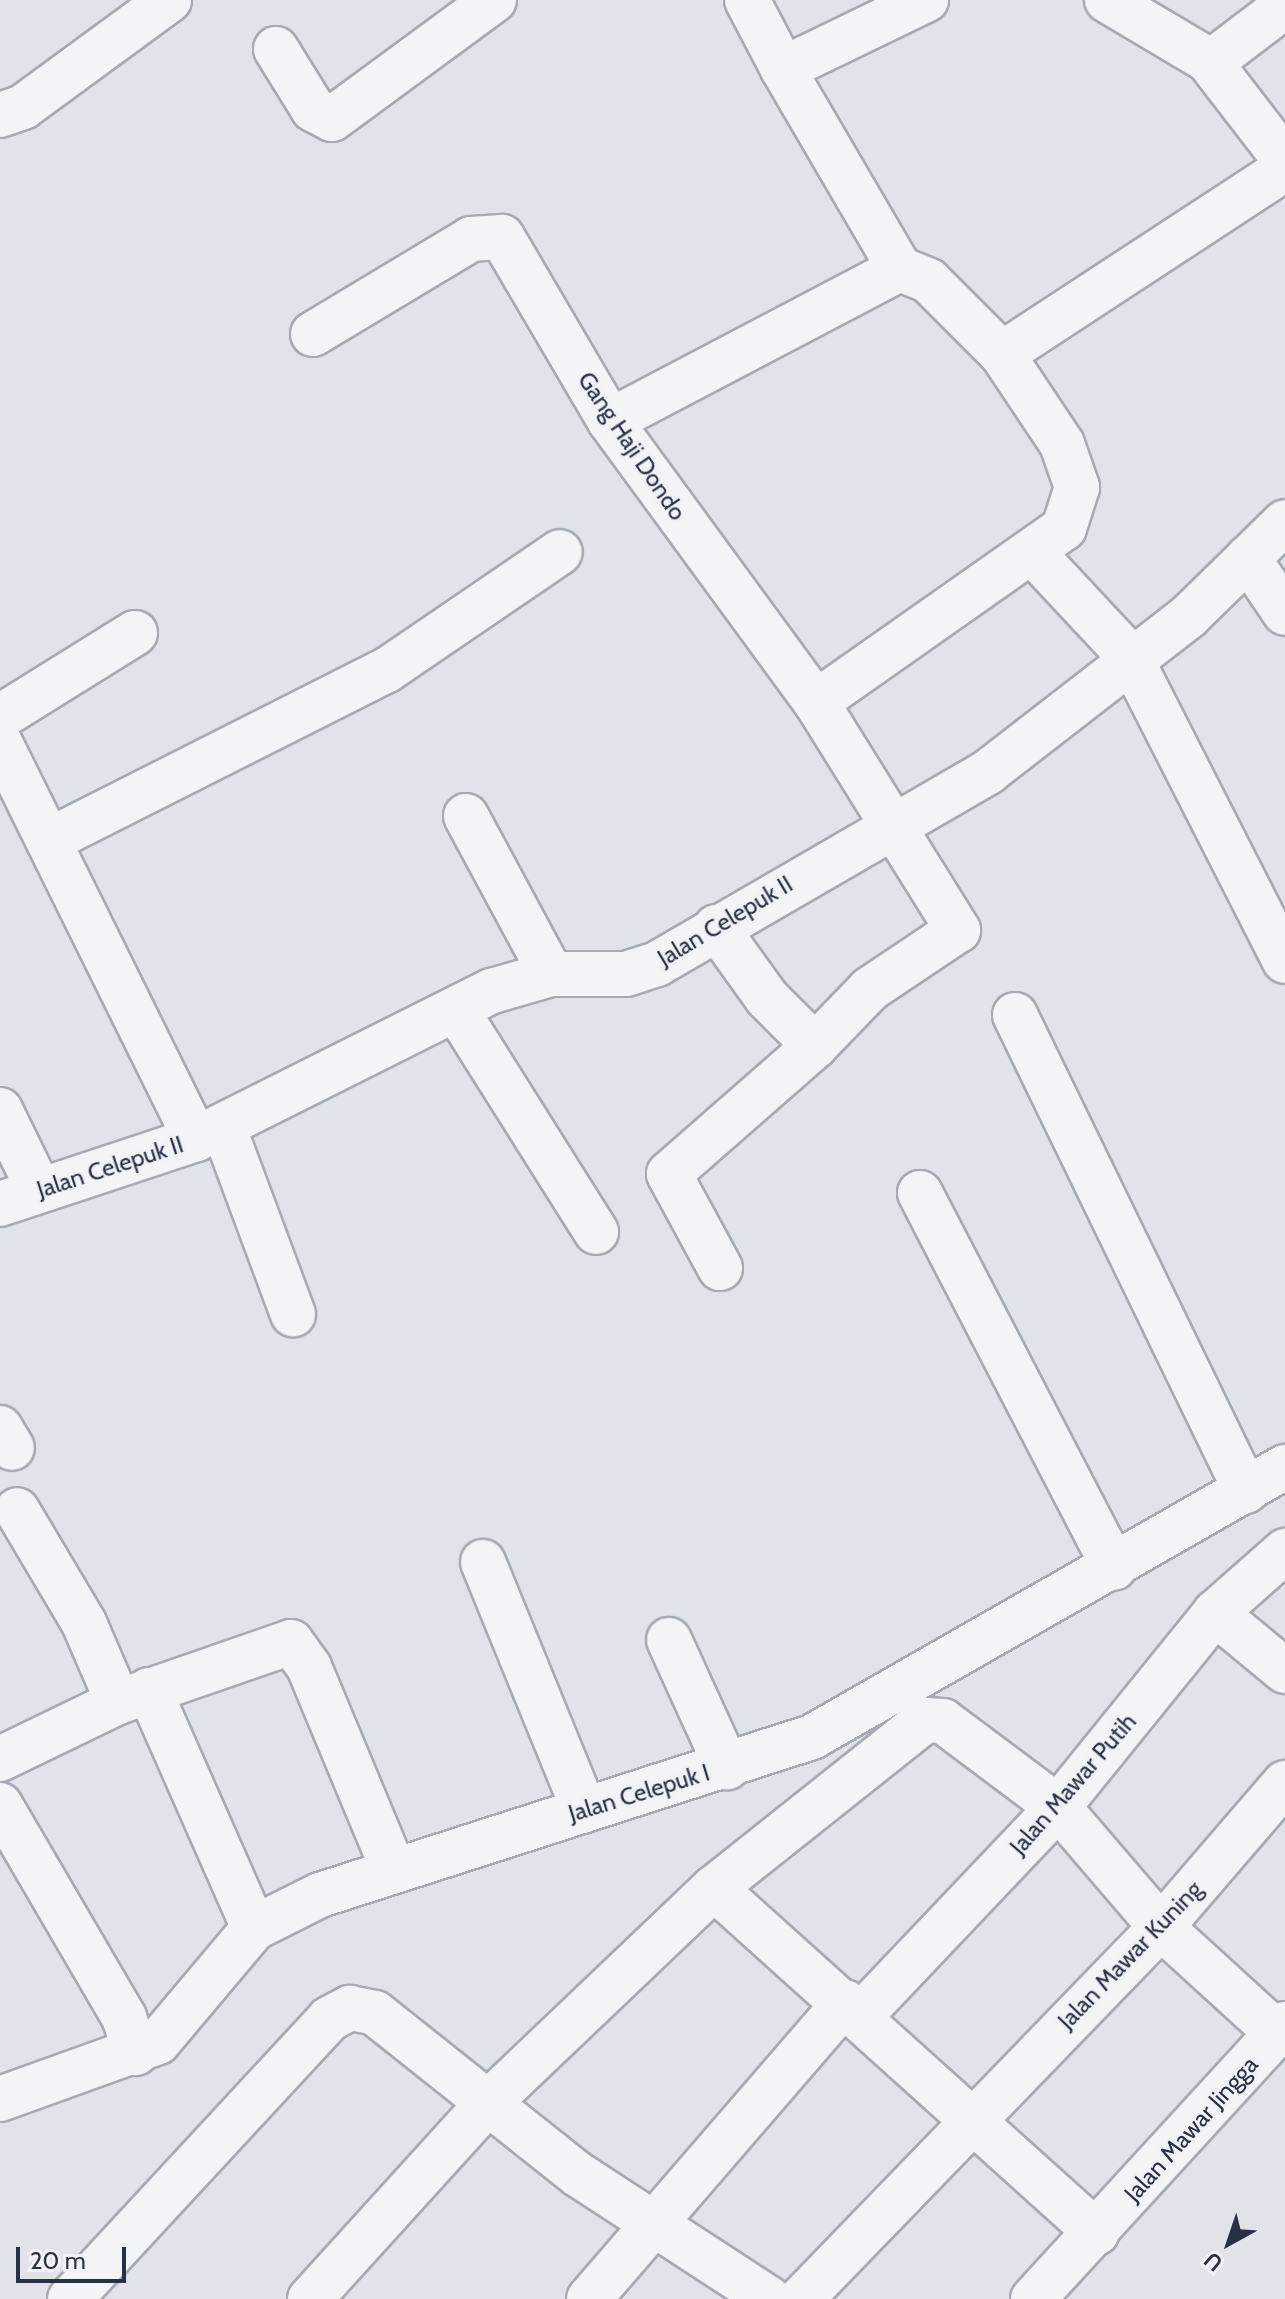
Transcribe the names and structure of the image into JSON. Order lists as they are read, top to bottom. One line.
{"streets":{"street":["Gang Haji Dondo","Jalan Celepuk II","Jalan Mawar Putih","Jalan Celepuk I","Jalan Mawar Kuning","Jalan Mawar Jingga"]},"crossings":[["Gang Haji Dondo","Jalan Celepuk II"]],"scale_bar":"20 m","north":"bottom left"}
